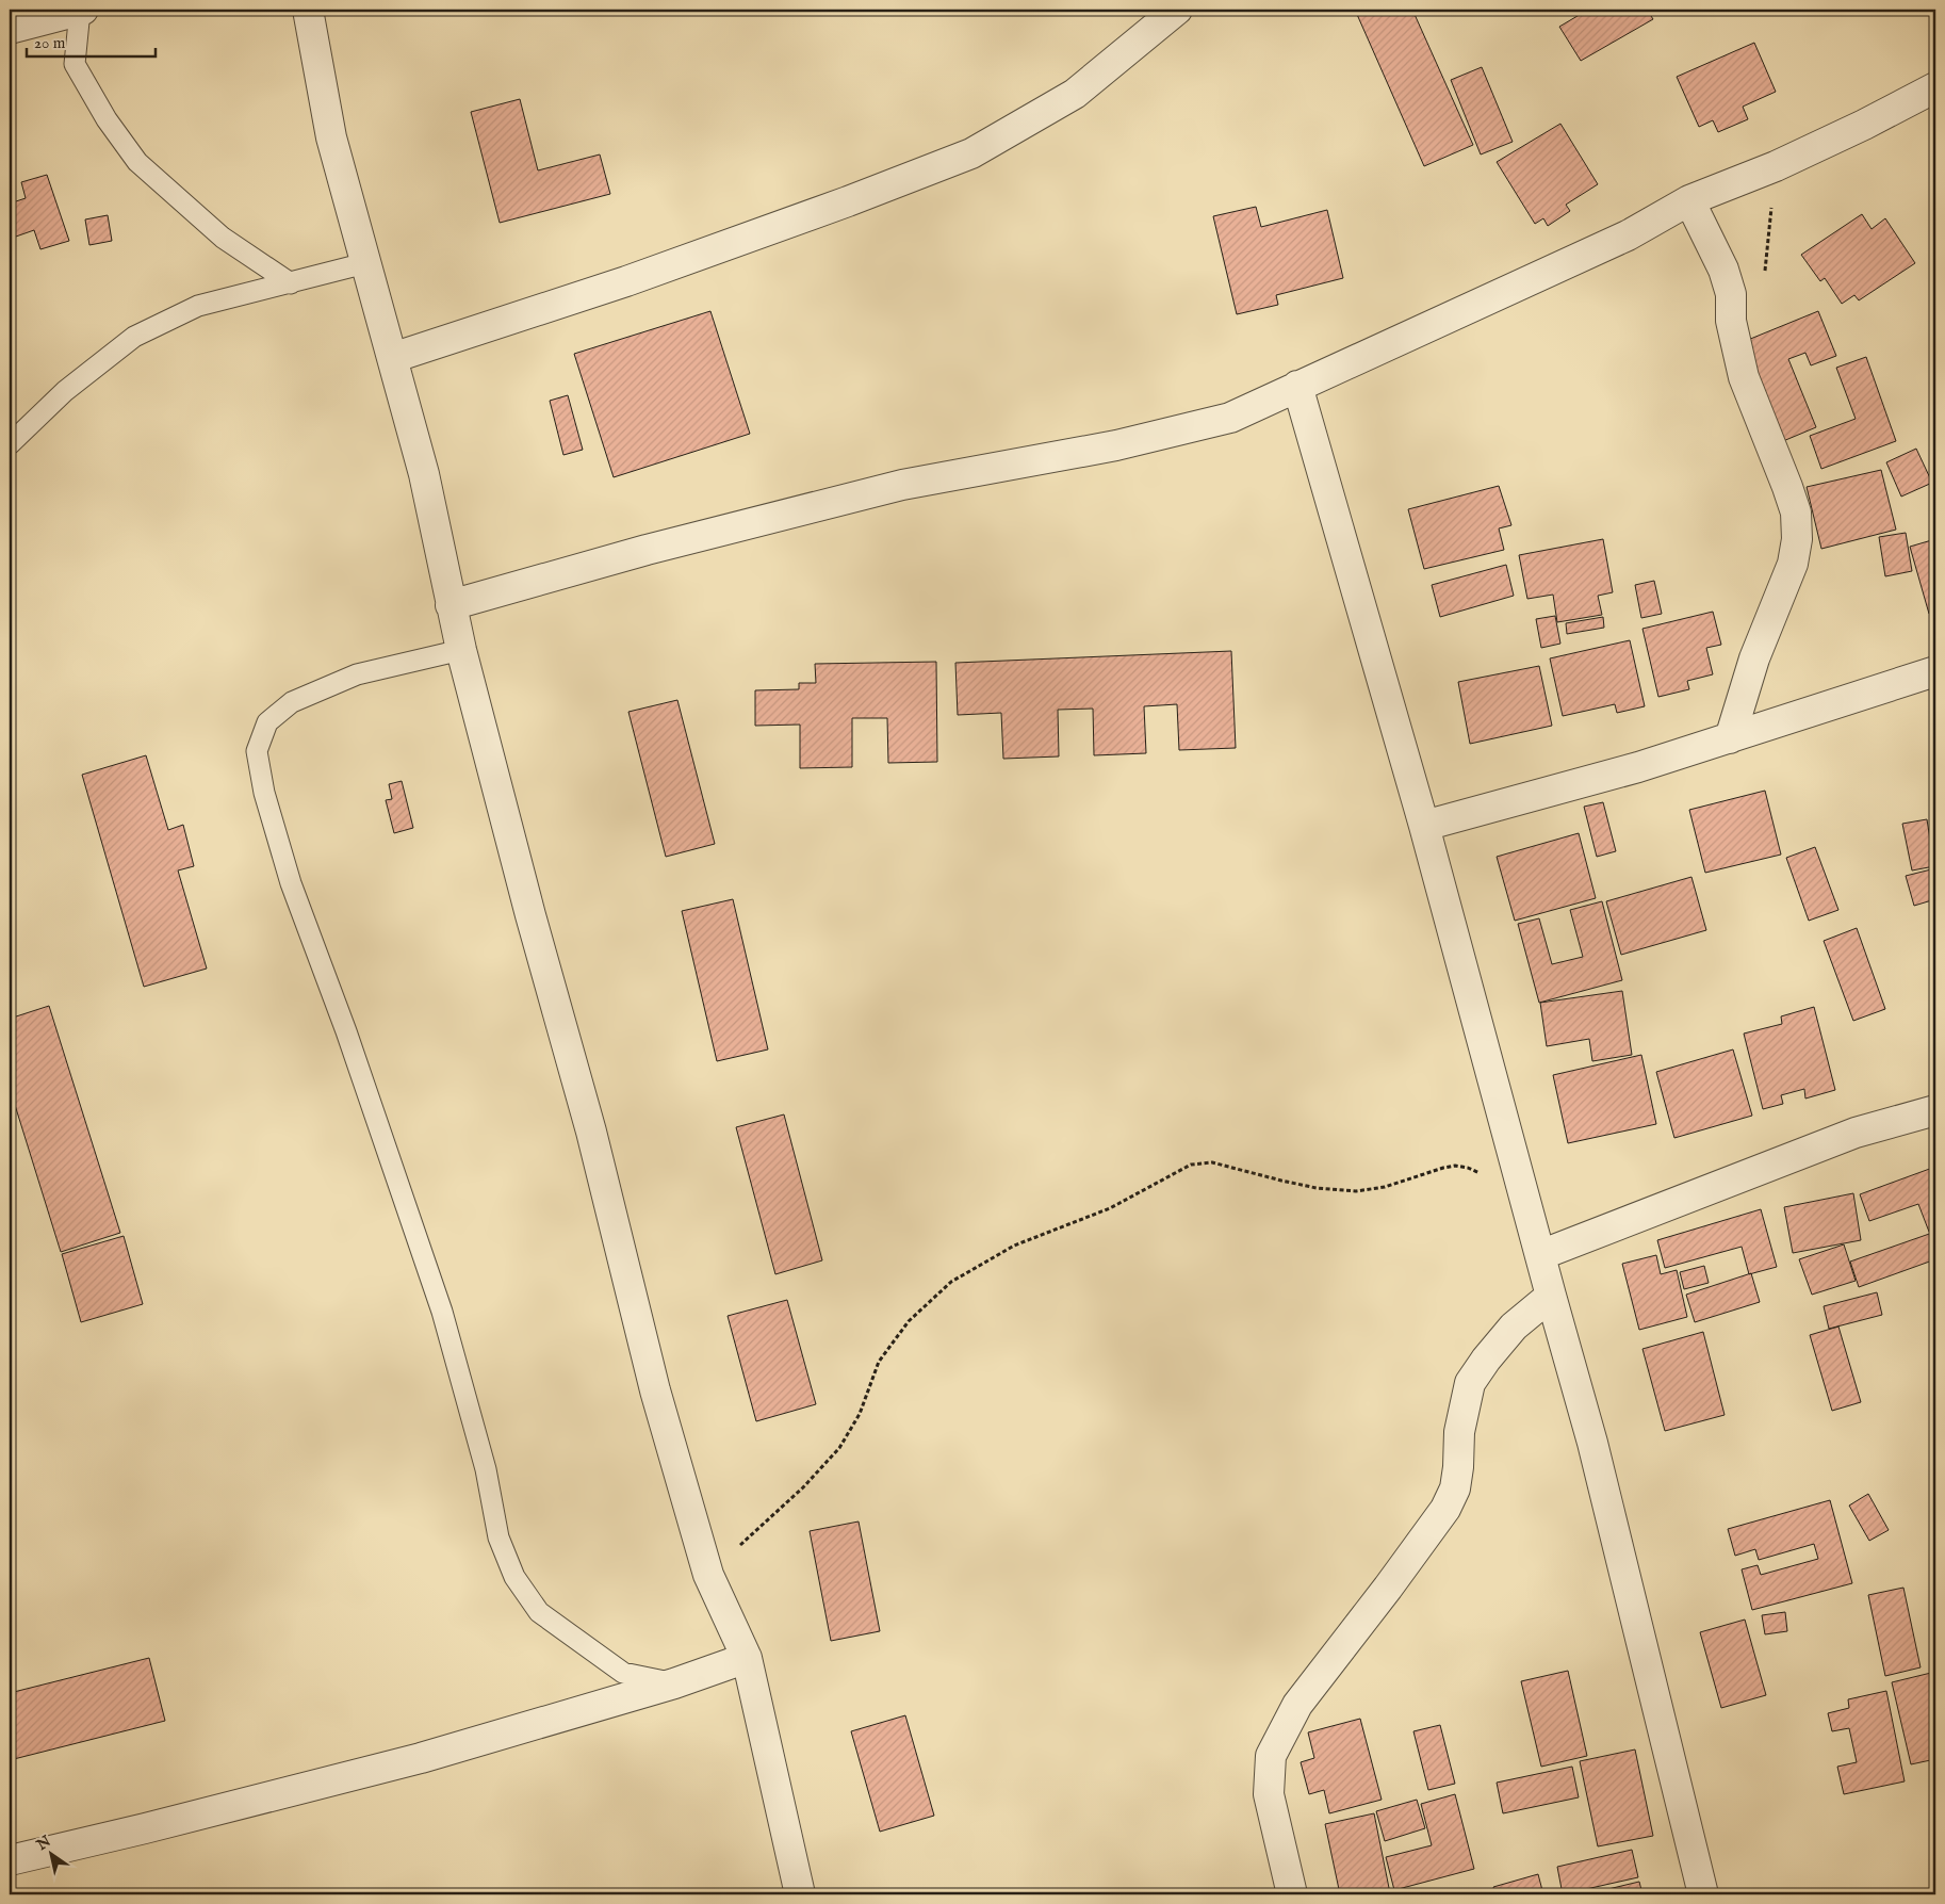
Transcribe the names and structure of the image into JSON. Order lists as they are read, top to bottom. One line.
{"scale_bar":"20 m","north":"top left"}
